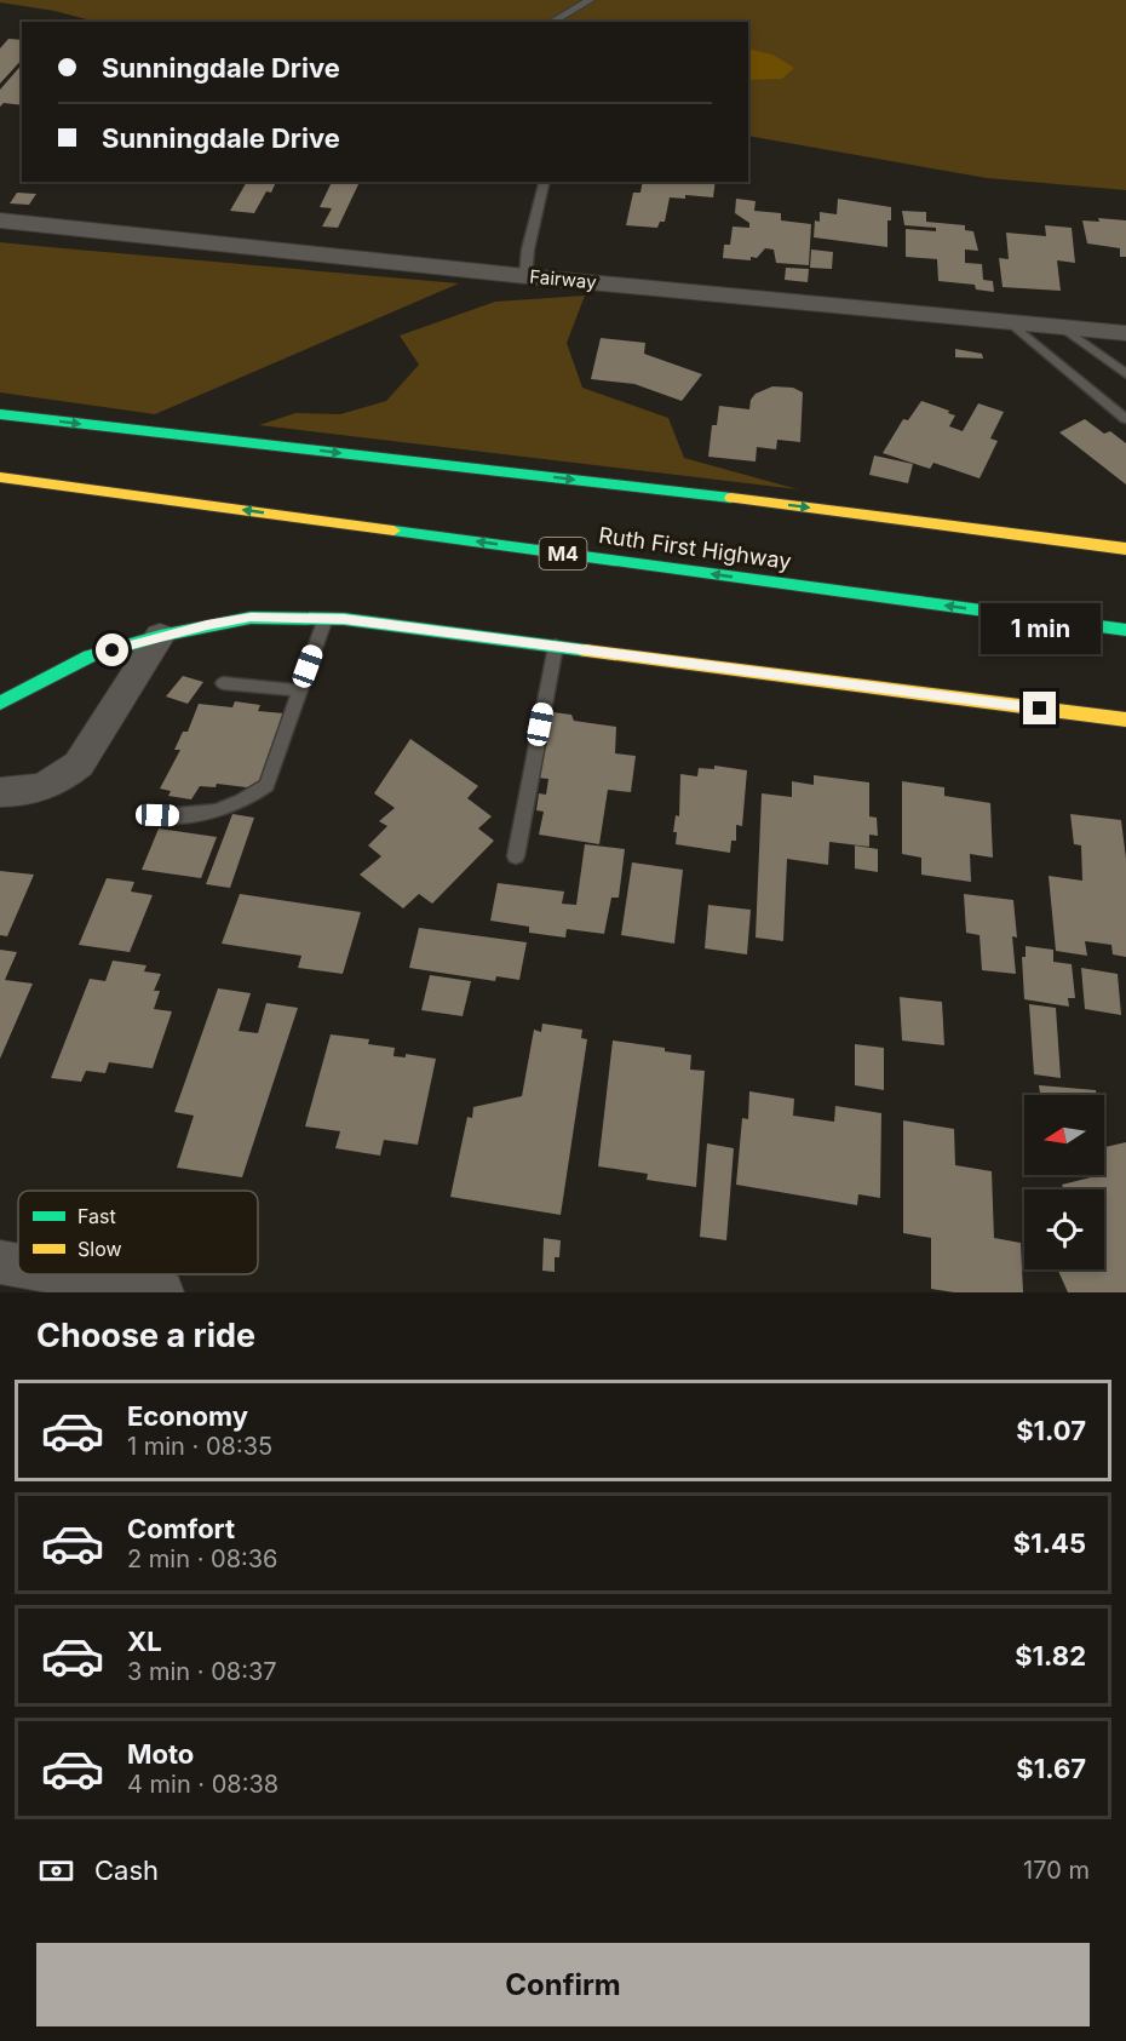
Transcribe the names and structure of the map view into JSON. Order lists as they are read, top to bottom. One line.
{"streets":{"main road":["Ruth First Highway","M4"],"street":["Fairway"]},"legend":["Fast","Slow"],"north":"left","page":{"banner":["Sunningdale Drive","Sunningdale Drive"],"bubble":"1 min","heading":"Choose a ride","list":[{"name":"Economy","note":"1 min · 08:35","value":"$1.07"},{"name":"Comfort","note":"2 min · 08:36","value":"$1.45"},{"name":"XL","note":"3 min · 08:37","value":"$1.82"},{"name":"Moto","note":"4 min · 08:38","value":"$1.67"}],"pay":["Cash","170 m"],"buttons":"Confirm"}}
